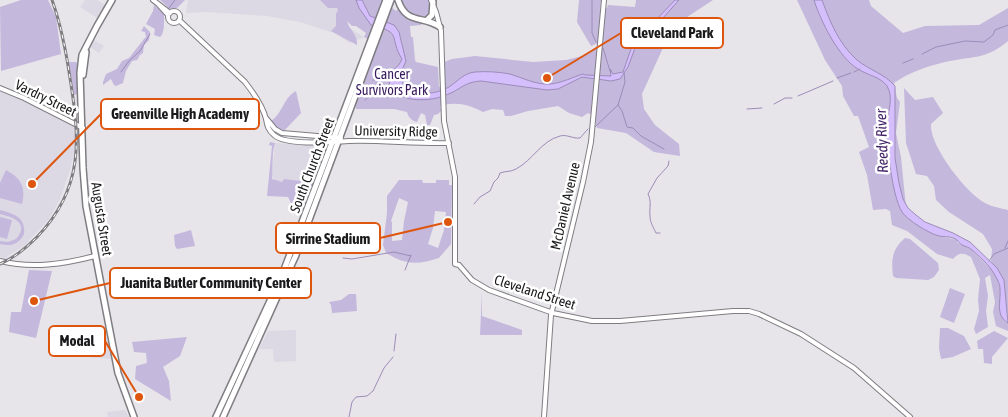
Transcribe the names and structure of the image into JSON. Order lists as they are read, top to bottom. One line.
{"streets":{"main road":["South Church Street","Augusta Street"],"street":["Vardry Street","University Ridge","McDaniel Avenue","Cleveland Street"]},"crossings":[["Vardry Street","Augusta Street"],["University Ridge","South Church Street"],["University Ridge","Cleveland Street"],["McDaniel Avenue","Cleveland Street"]],"water":["Reedy River"],"parks":["Cancer Survivors Park"],"places":["Cleveland Park","Greenville High Academy","Sirrine Stadium","Juanita Butler Community Center","Modal"]}
